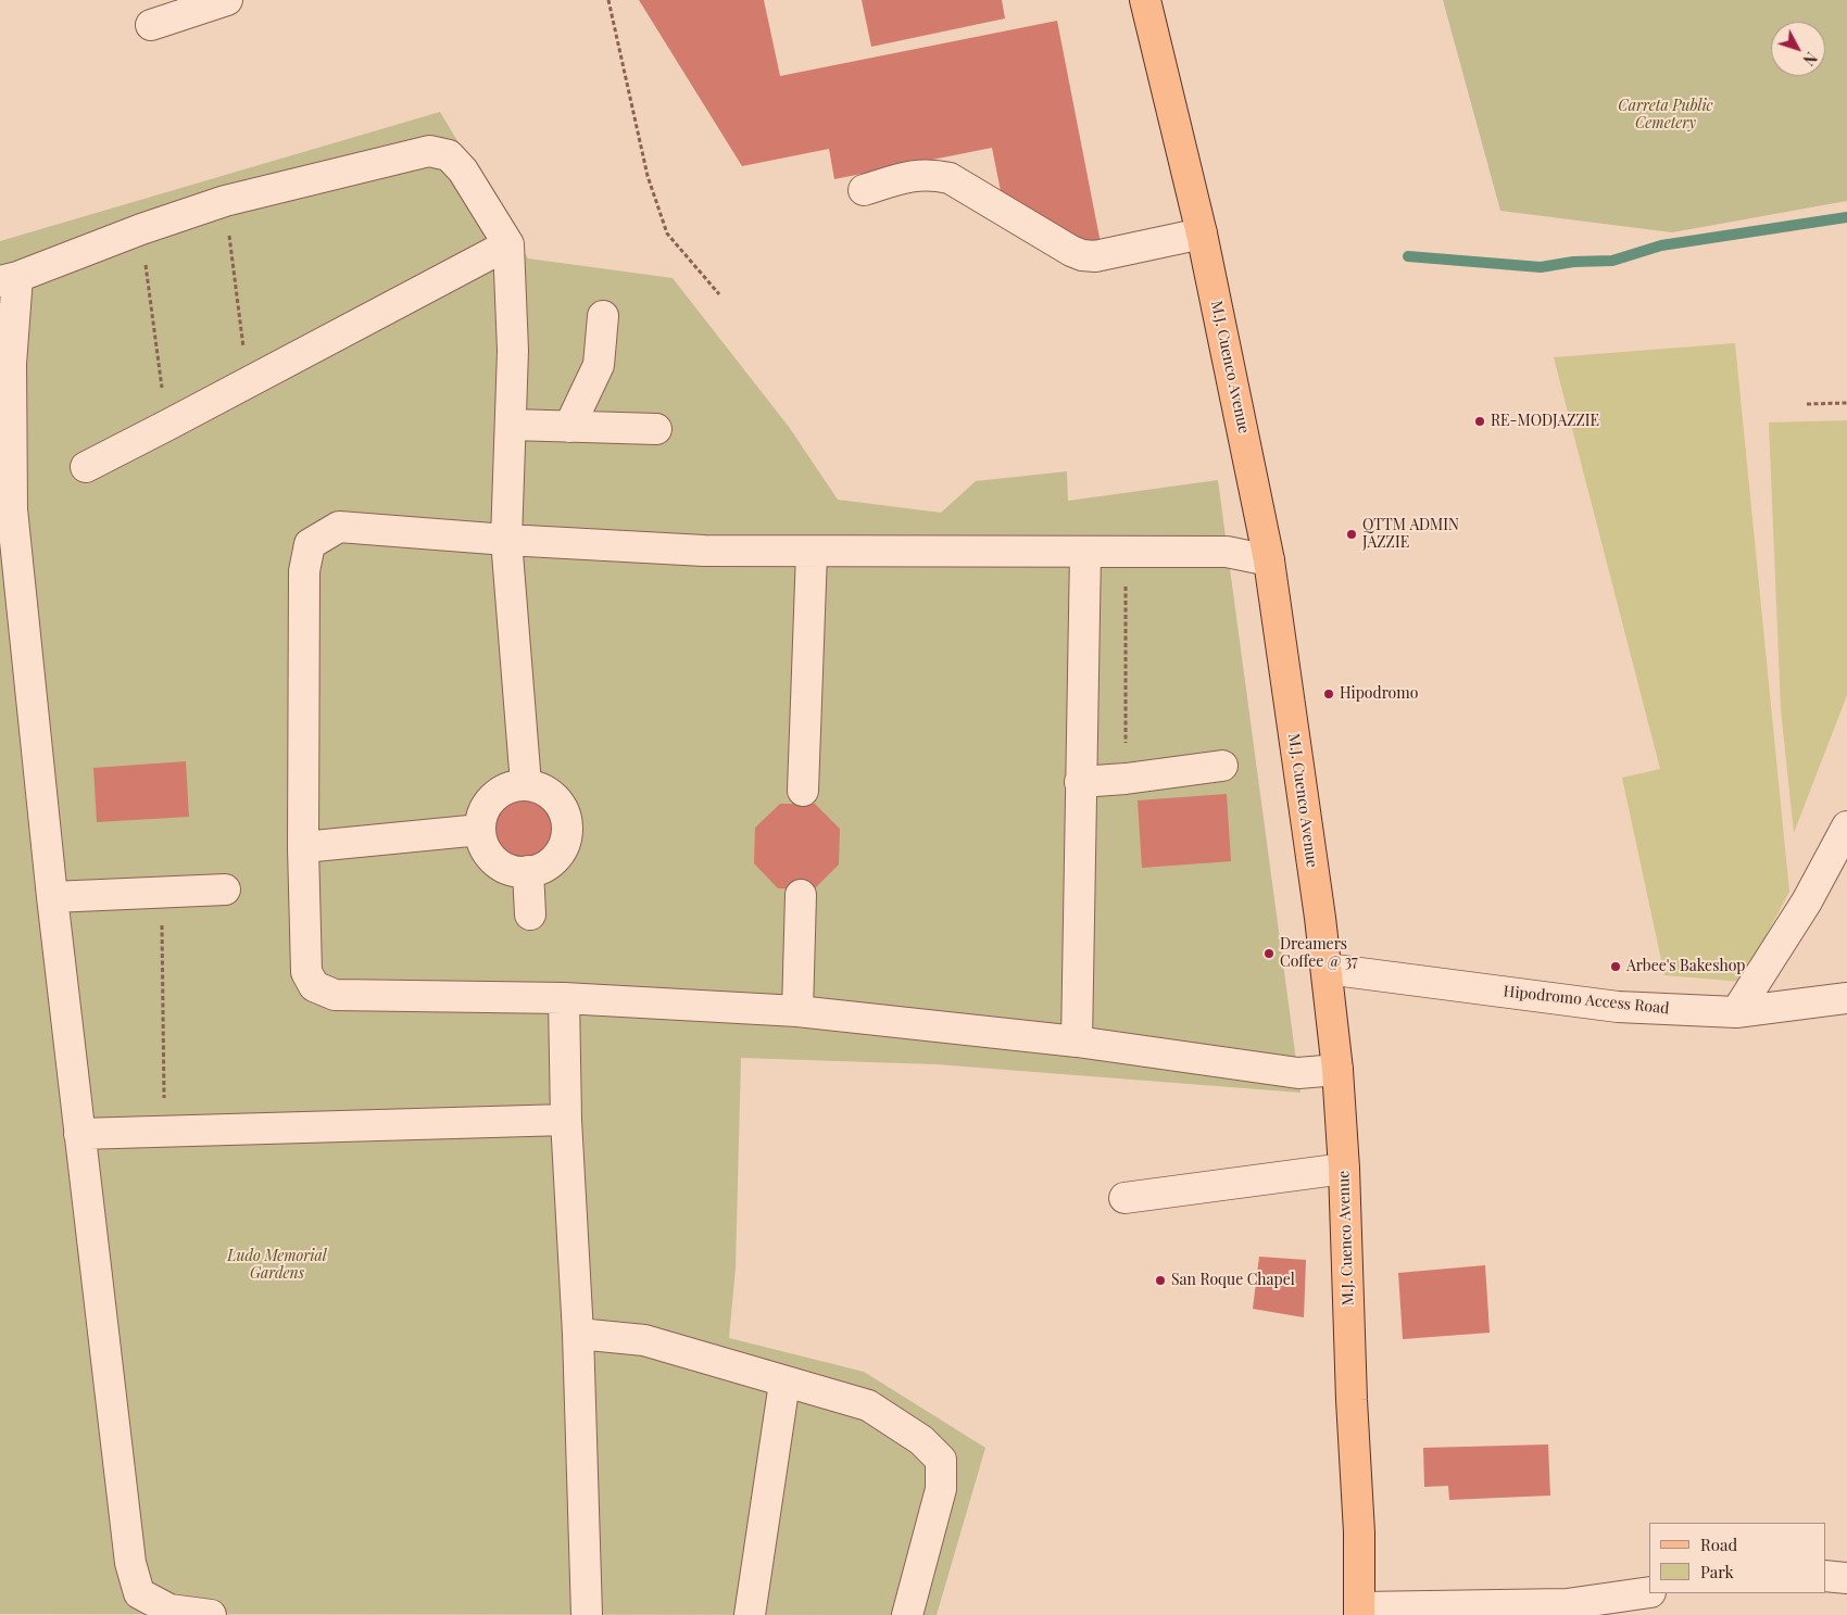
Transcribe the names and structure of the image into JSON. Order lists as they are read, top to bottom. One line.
{"streets":{"main road":["M.J. Cuenco Avenue"],"street":["Hipodromo Access Road"]},"crossings":[["M.J. Cuenco Avenue","Hipodromo Access Road"]],"parks":["Carreta Public Cemetery","Ludo Memorial Gardens"],"places":["RE-MODJAZZIE","QTTM ADMIN JAZZIE","Hipodromo","Dreamers Coffee @ 37","Arbee's Bakeshop","San Roque Chapel"],"legend":["Road","Park"],"north":"bottom right"}
